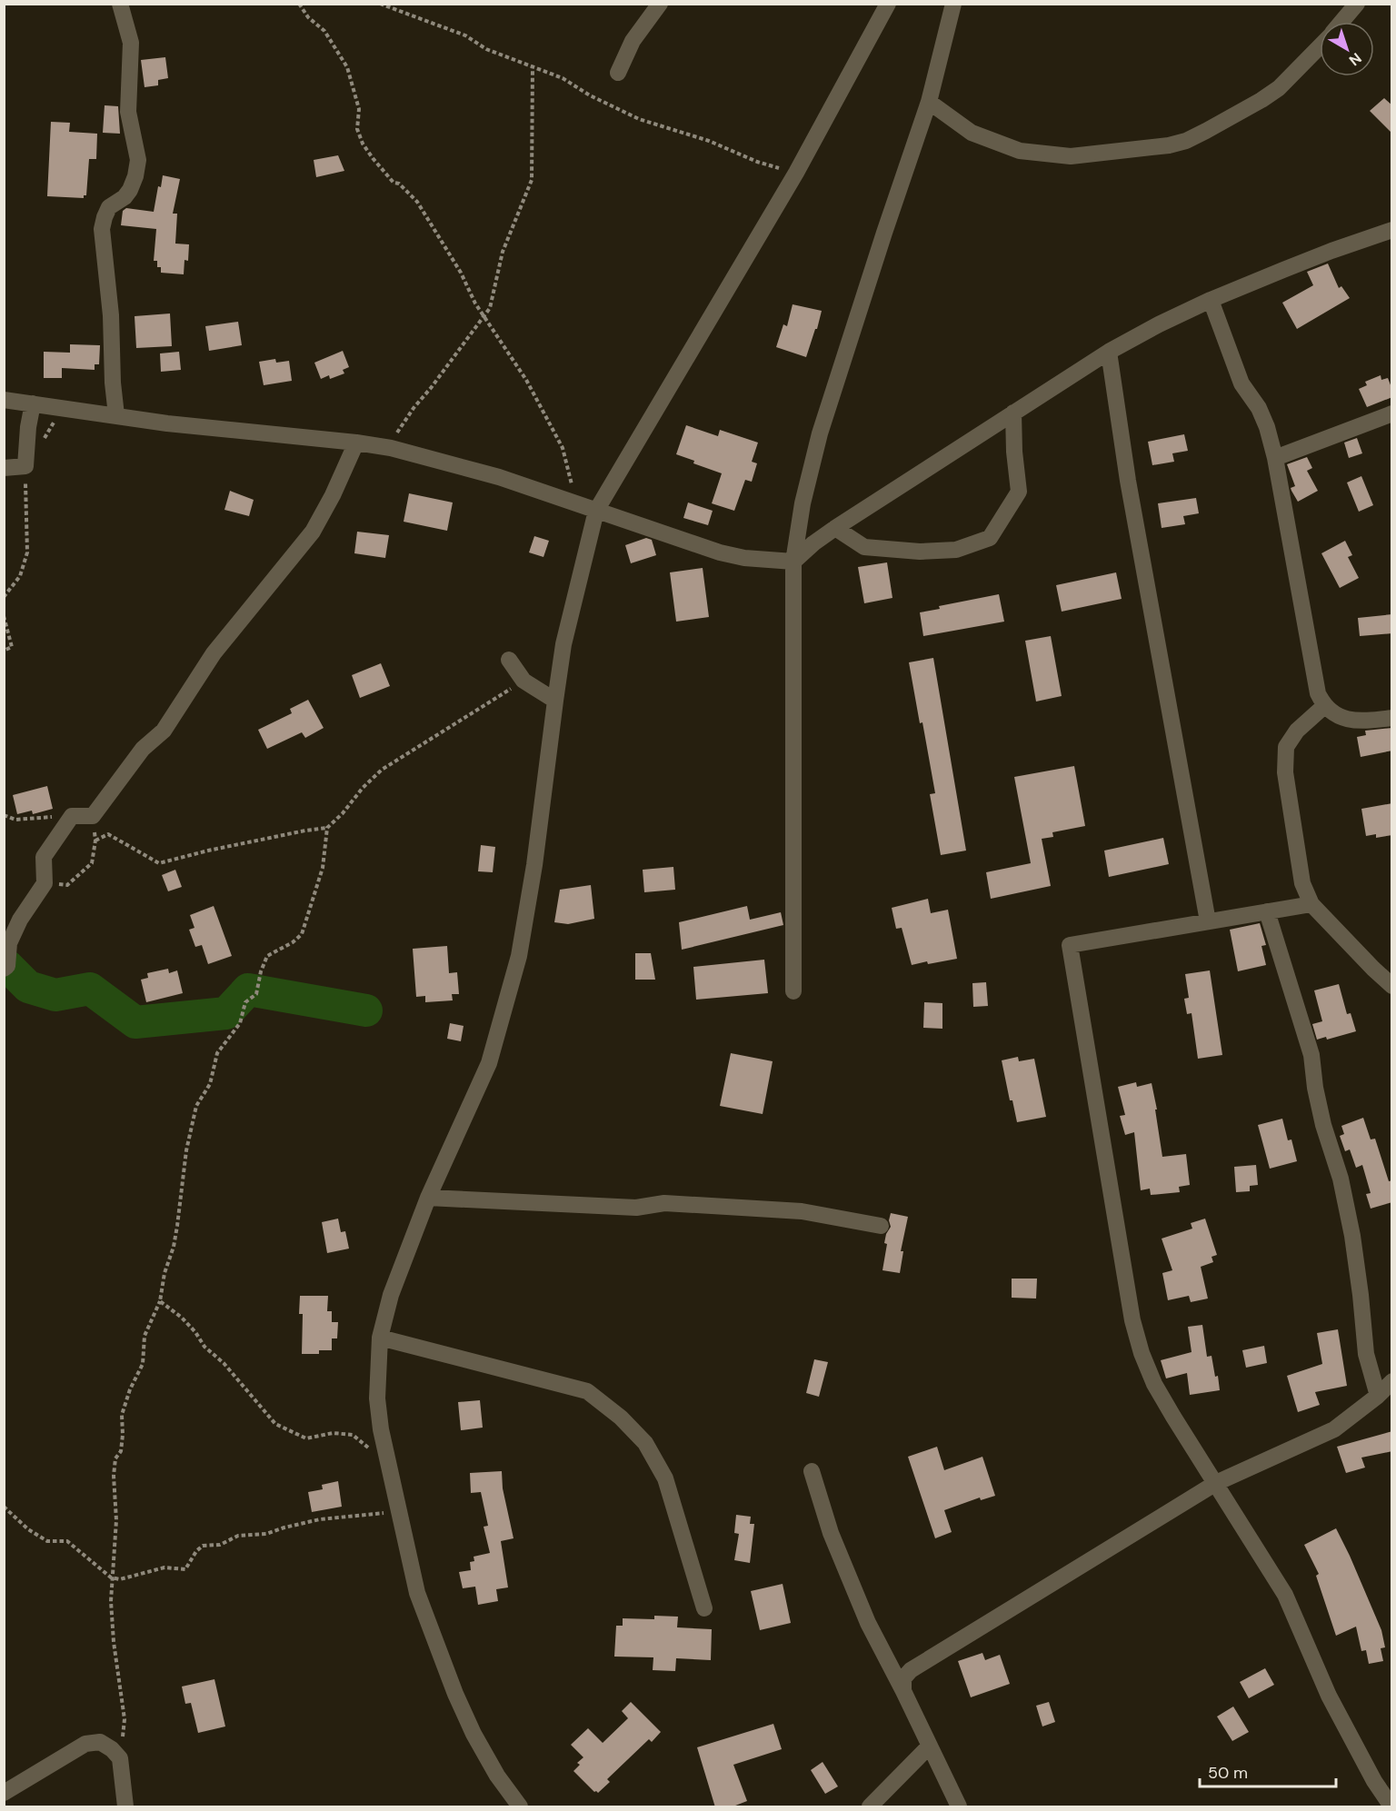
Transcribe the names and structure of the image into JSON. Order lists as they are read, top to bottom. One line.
{"scale_bar":"50 m","north":"bottom right"}
